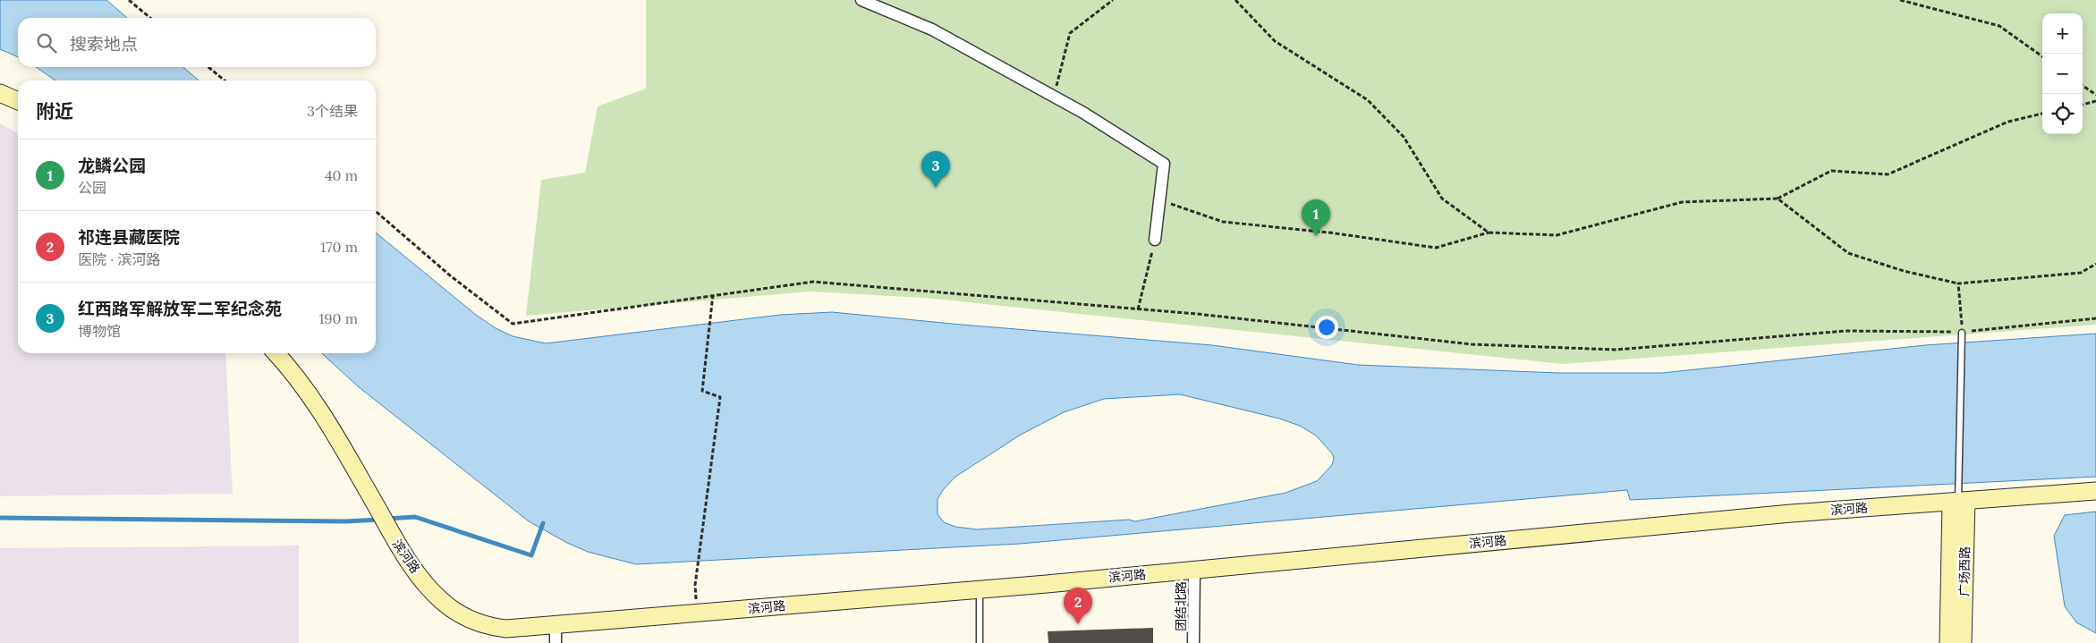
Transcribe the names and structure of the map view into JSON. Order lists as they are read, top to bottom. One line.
{"streets":{"street":["滨河路","广场西路","团结北路"]},"crossings":[["滨河路","广场西路"],["滨河路","团结北路"]],"page":{"map_buttons":["+","−"],"search":"搜索地点","heading":["附近","3个结果"],"list":[{"mark":"1","name":"龙鳞公园","note":"公园","value":"40 m"},{"mark":"2","name":"祁连县藏医院","note":"医院 · 滨河路","value":"170 m"},{"mark":"3","name":"红西路军解放军二军纪念苑","note":"博物馆","value":"190 m"}],"pins":["3","1","2"]}}
